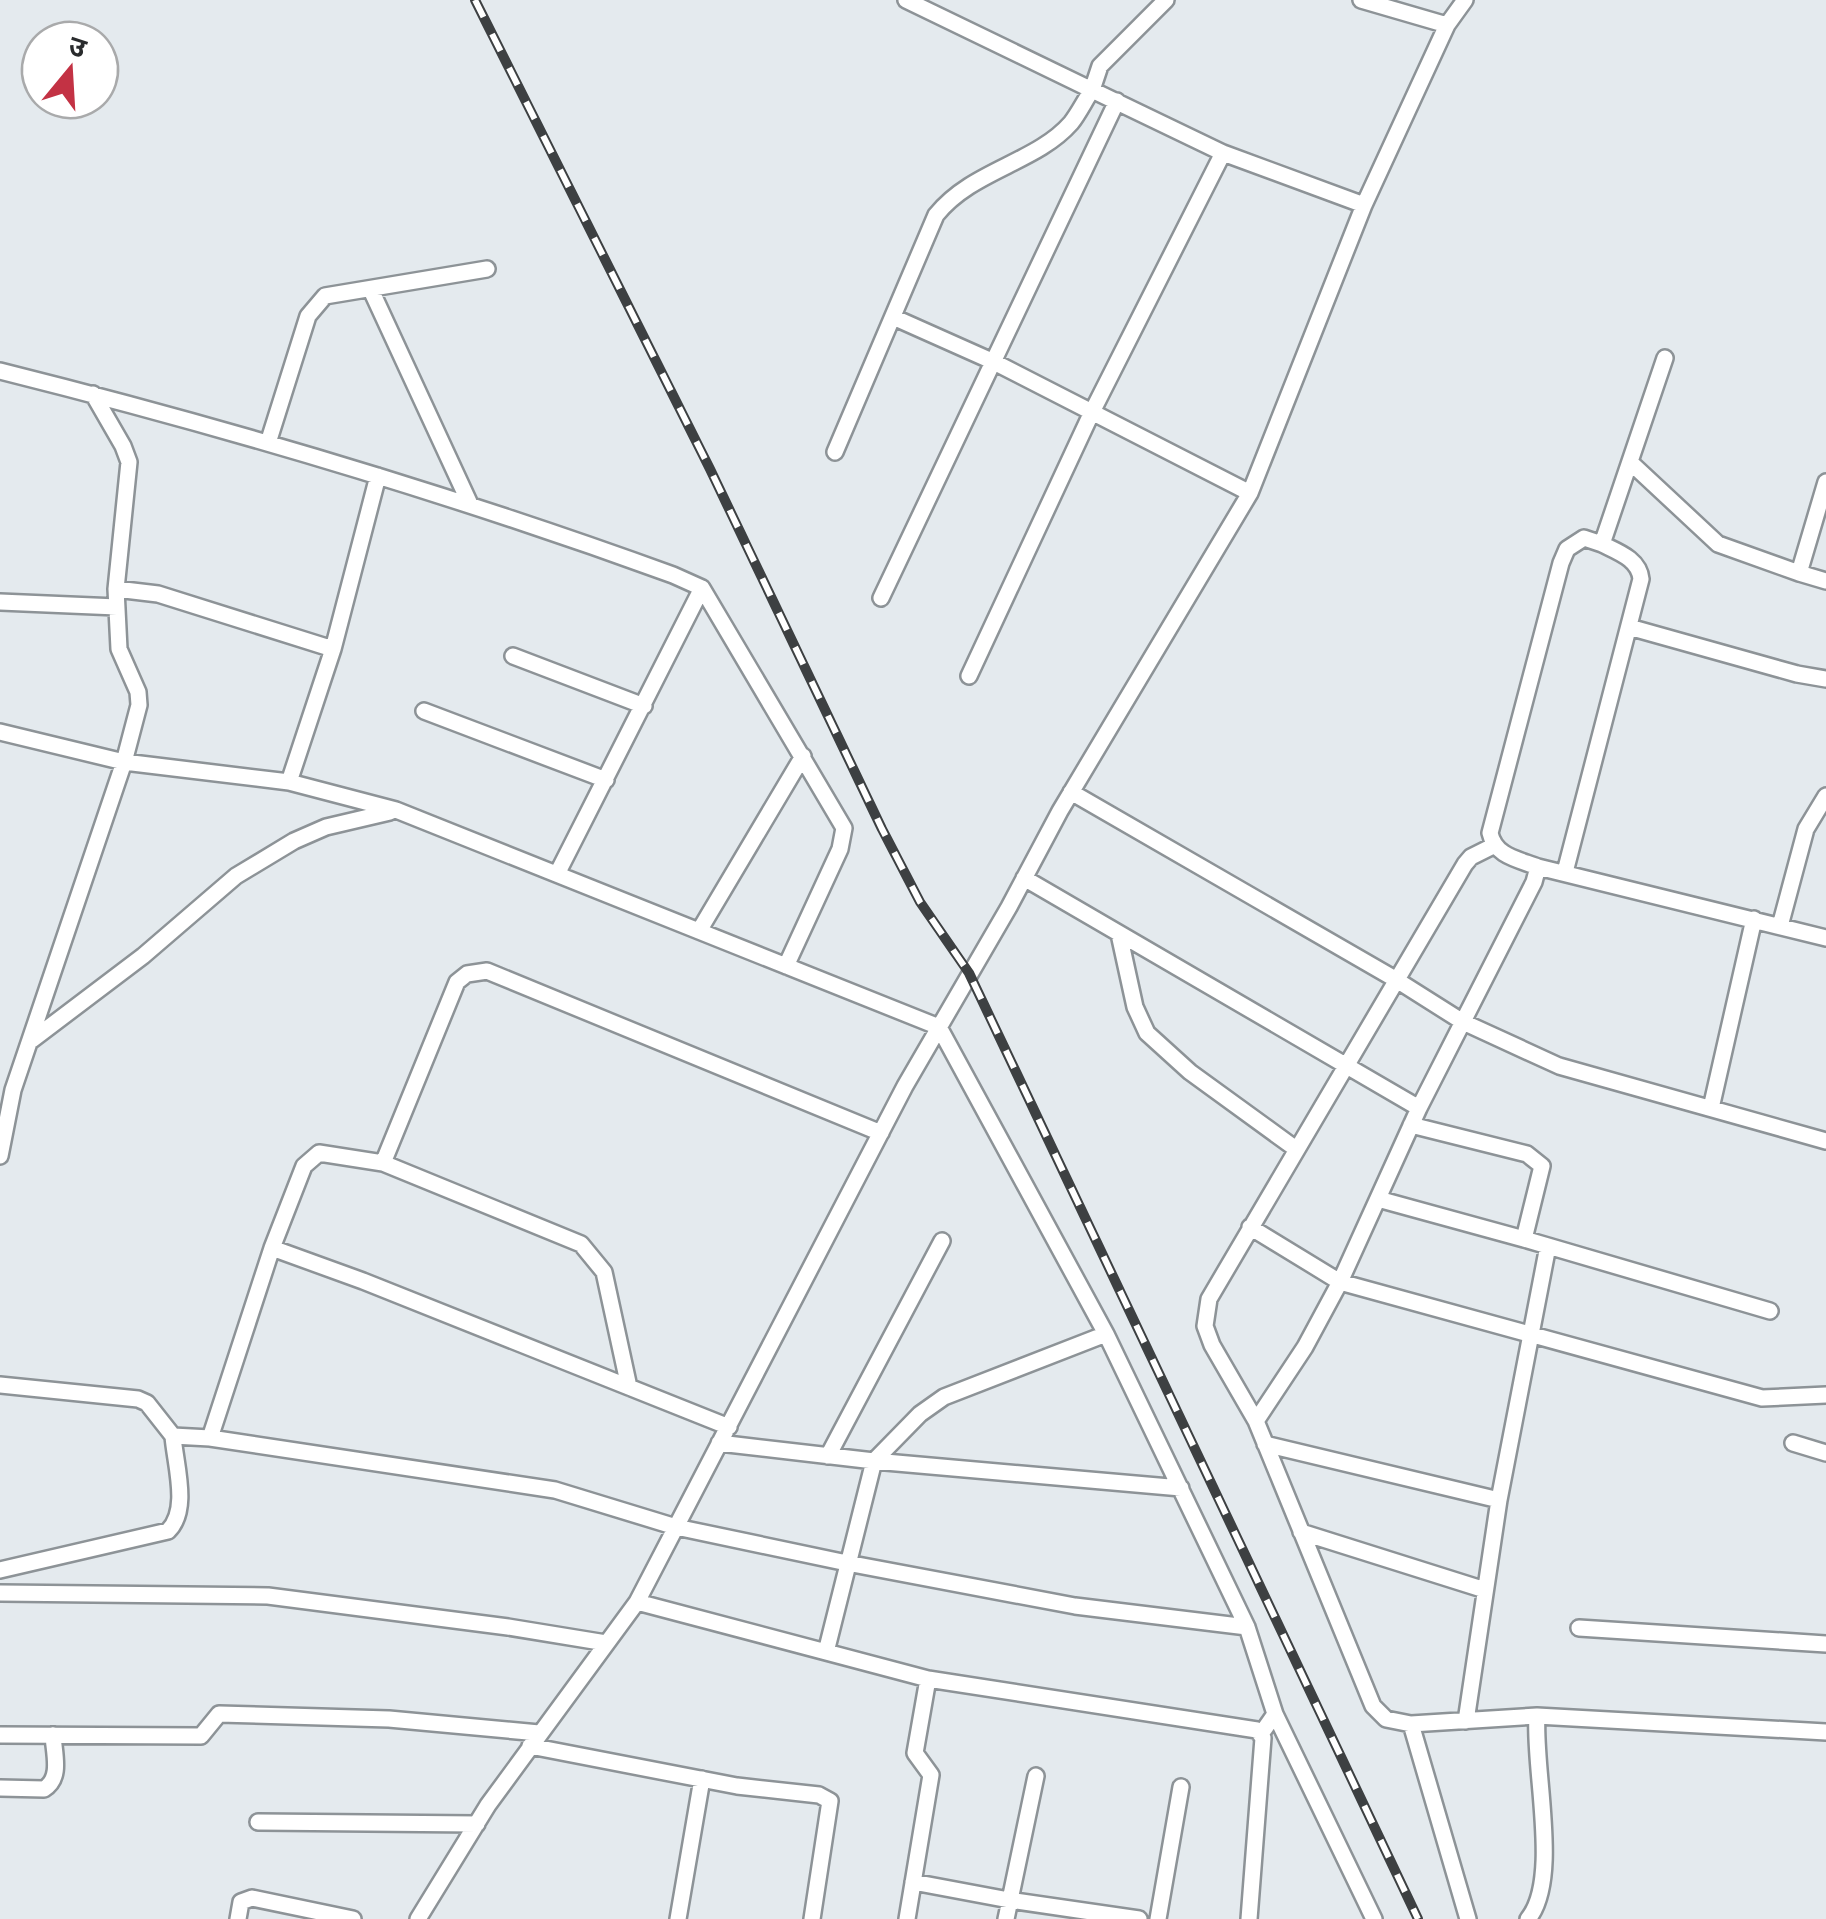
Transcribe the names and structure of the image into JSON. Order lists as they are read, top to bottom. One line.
{"north":"top"}
